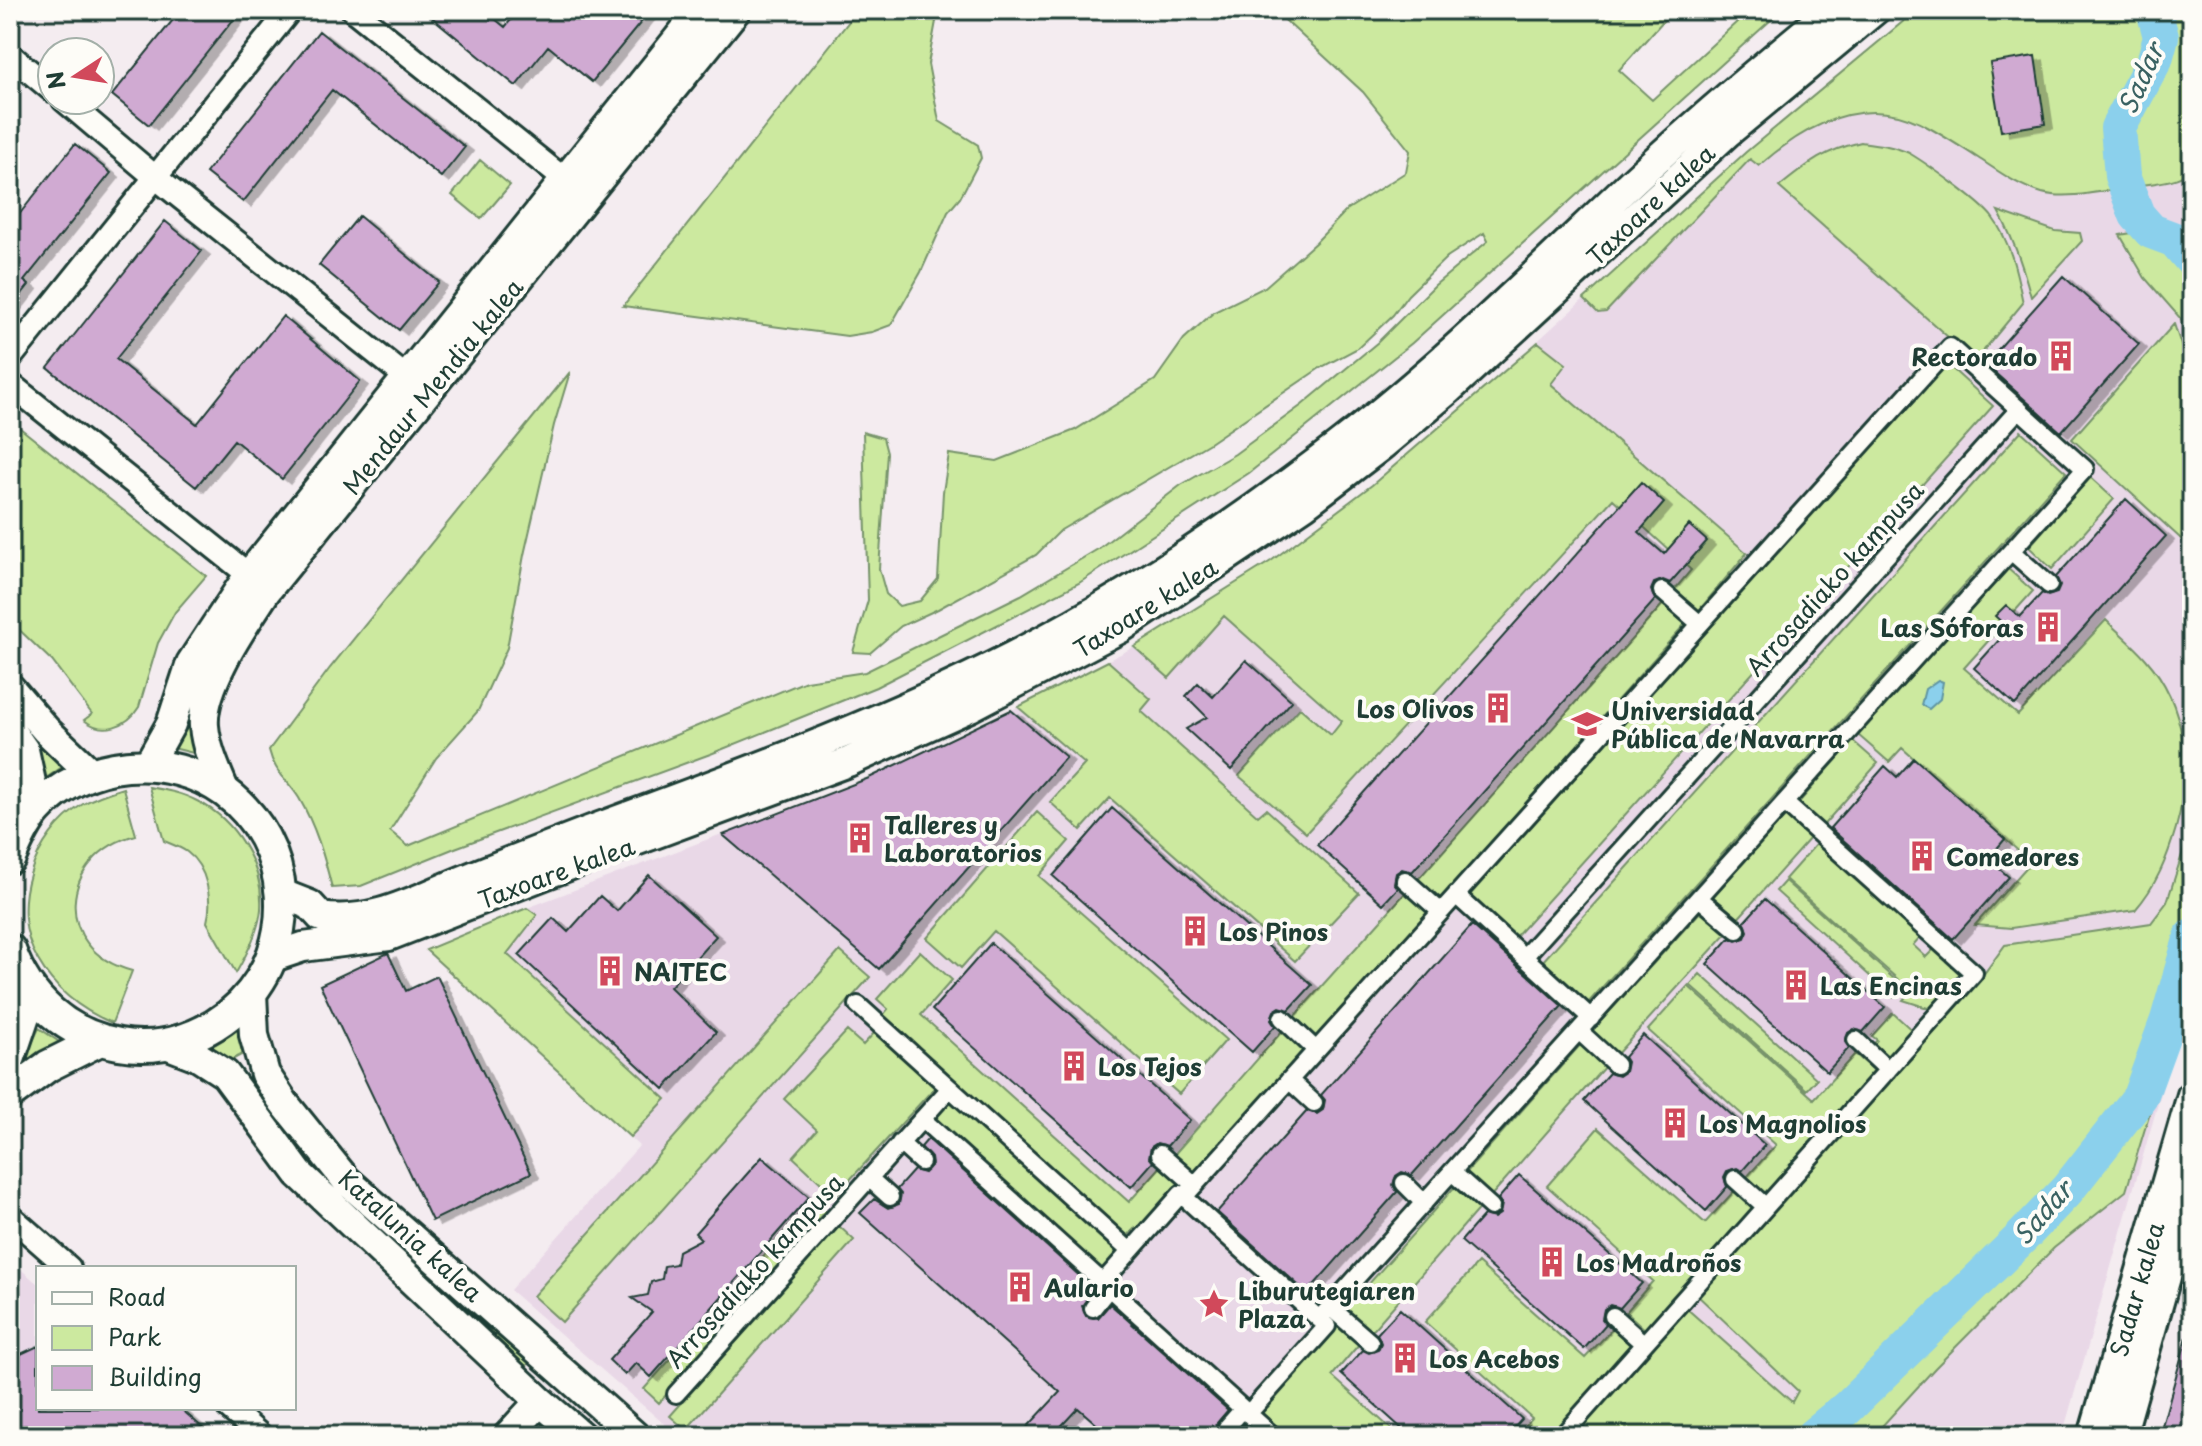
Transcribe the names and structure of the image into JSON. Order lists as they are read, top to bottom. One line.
{"streets":{"street":["Taxoare kalea","Mendaur Mendia kalea","Arrosadiako kampusa","Katalunia kalea","Sadar kalea"]},"water":["Sadar"],"places":{"building":["Rectorado","Las Sóforas","Los Olivos","Talleres y Laboratorios","Comedores","Los Pinos","NAITEC","Las Encinas","Los Tejos","Los Magnolios","Los Madroños","Aulario","Los Acebos"],"school or university":["Universidad Pública de Navarra"],"place":["Liburutegiaren Plaza"]},"legend":["Road","Park","Building"],"north":"left"}
